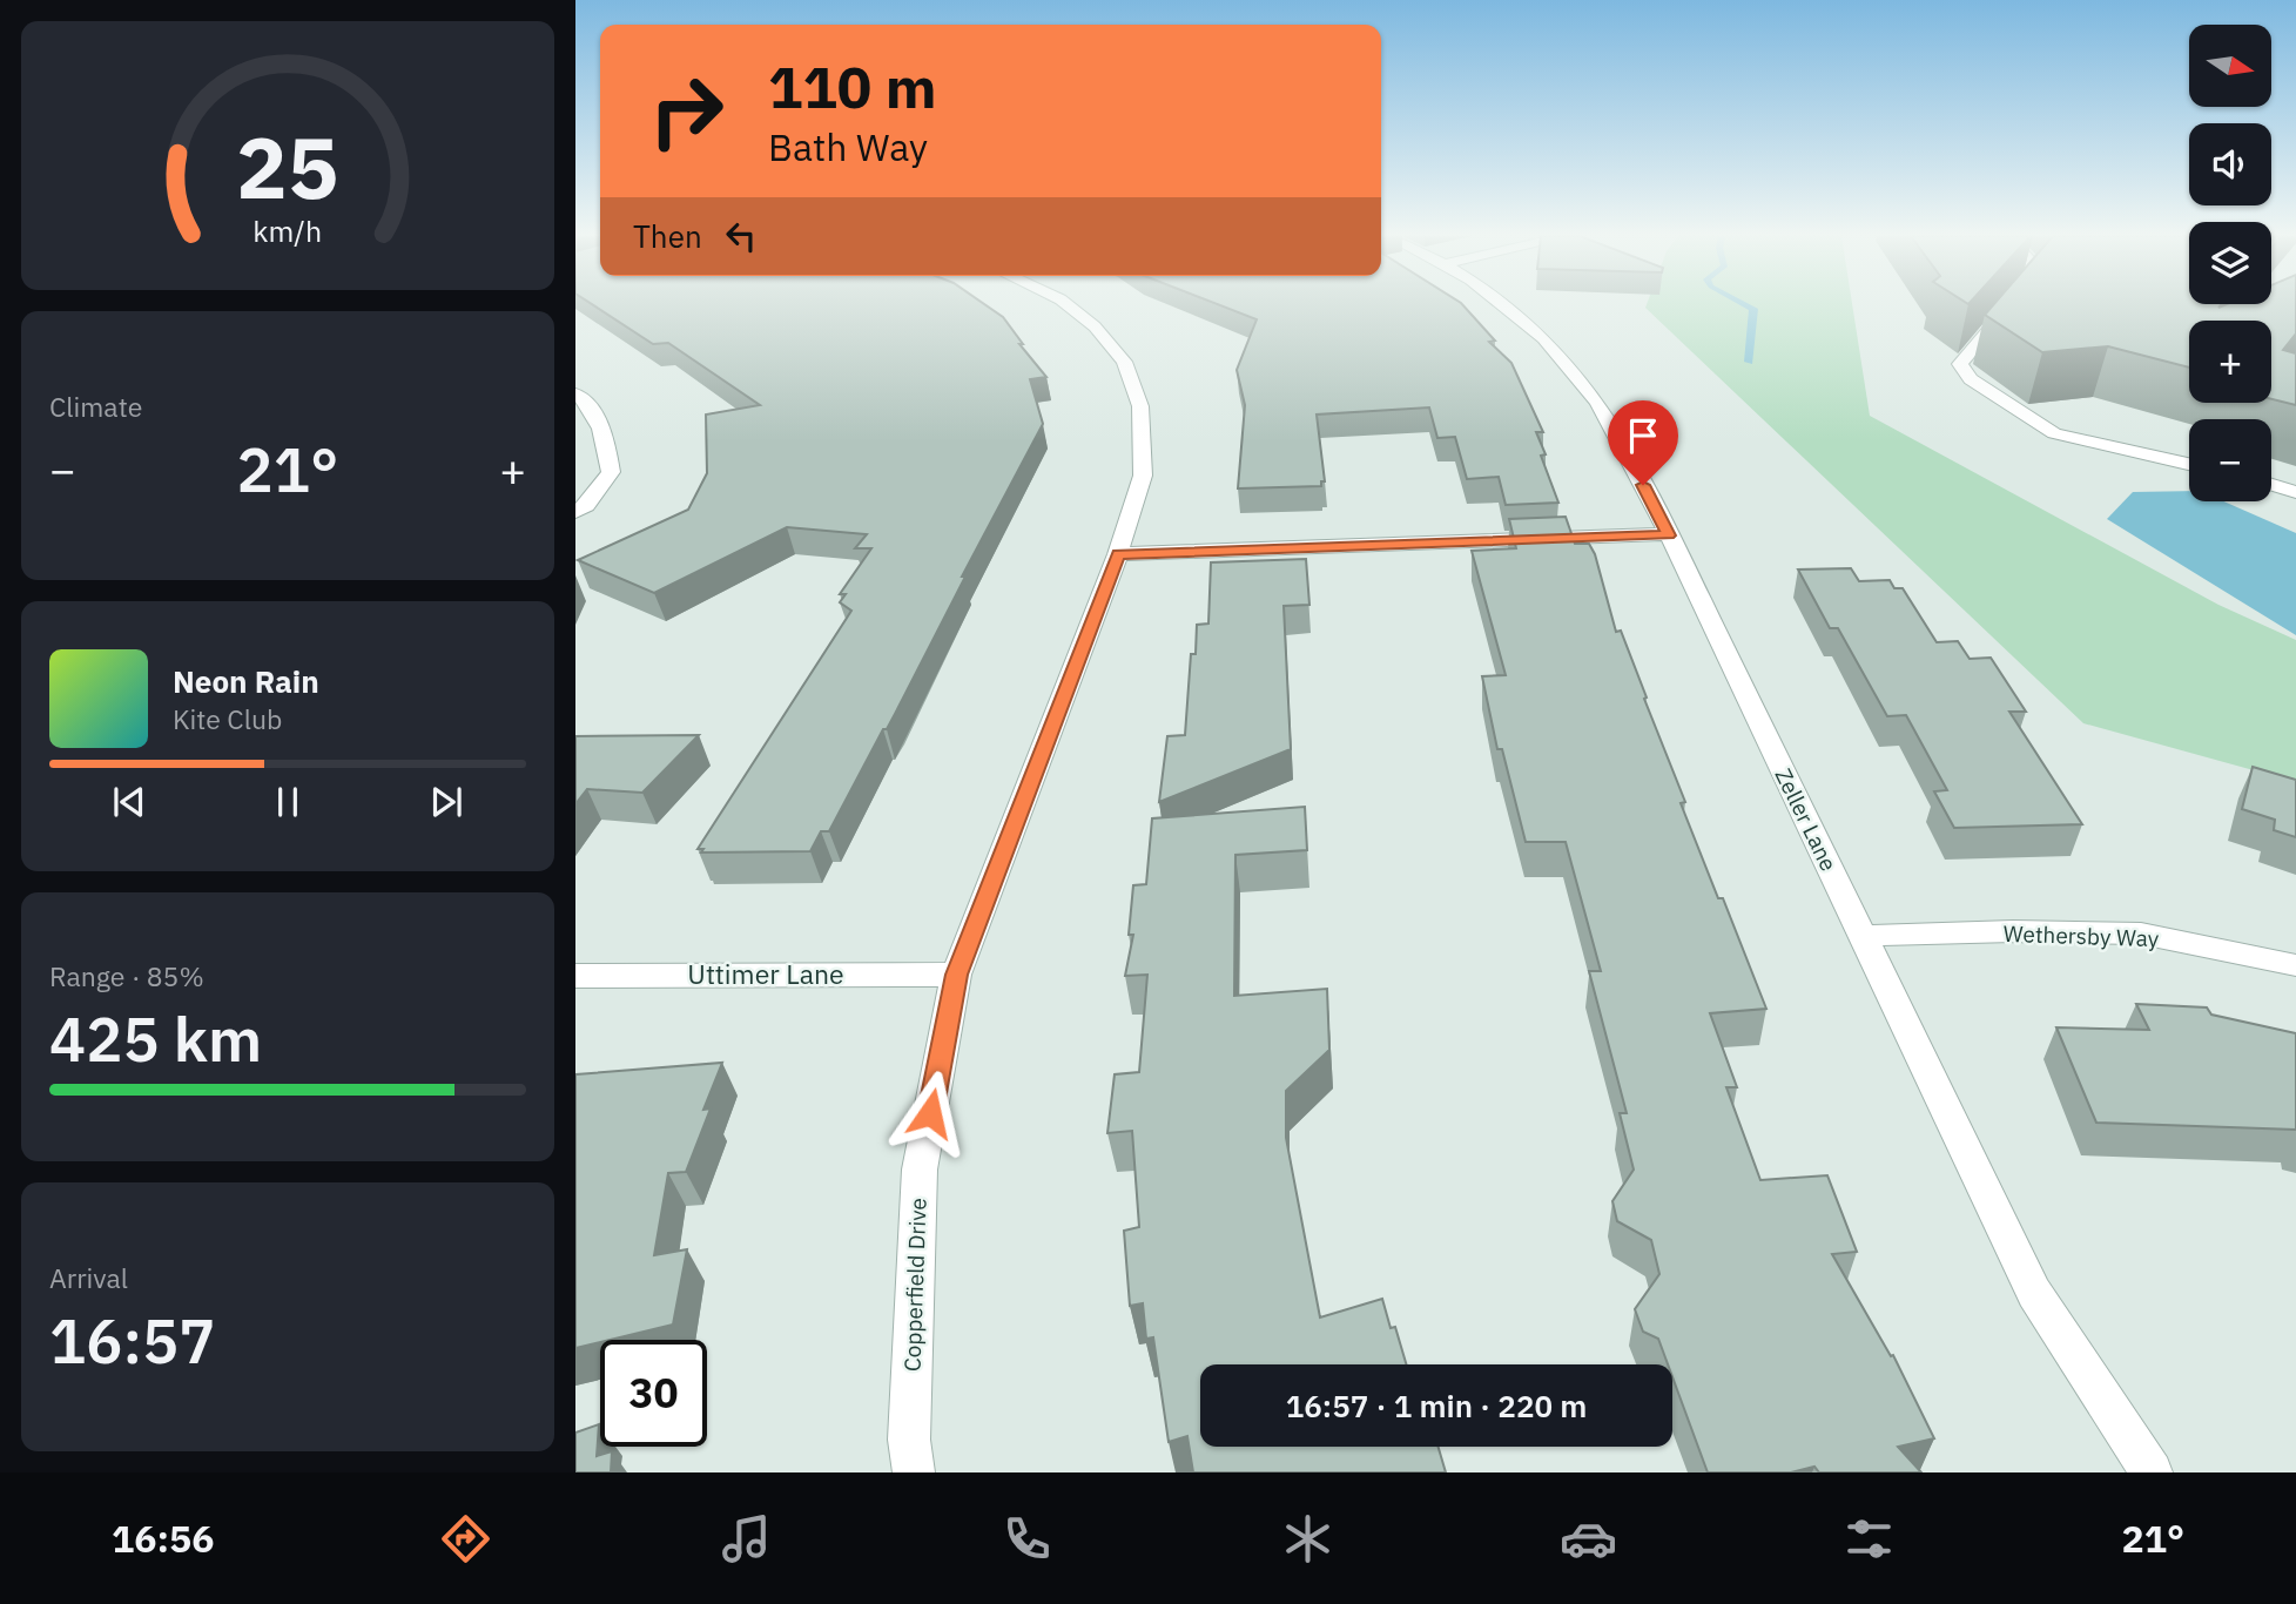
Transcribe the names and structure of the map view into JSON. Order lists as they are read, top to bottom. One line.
{"streets":{"street":["Zeller Lane","Wethersby Way","Uttimer Lane","Copperfield Drive"]},"crossings":[["Zeller Lane","Wethersby Way"],["Uttimer Lane","Copperfield Drive"]],"north":"right","page":{"map_buttons":["+","−"],"turn":["110 m","Bath Way"],"then":"Then","tile":["Climate",["Range · 85%","425 km"],["Arrival","16:57"]],"heat":["−","21°","+"],"song":["Neon Rain","Kite Club"],"limit":"30","trip":"16:57 · 1 min · 220 m","tabs":["16:56","21°"],"gauge":["25","km/h"]}}
